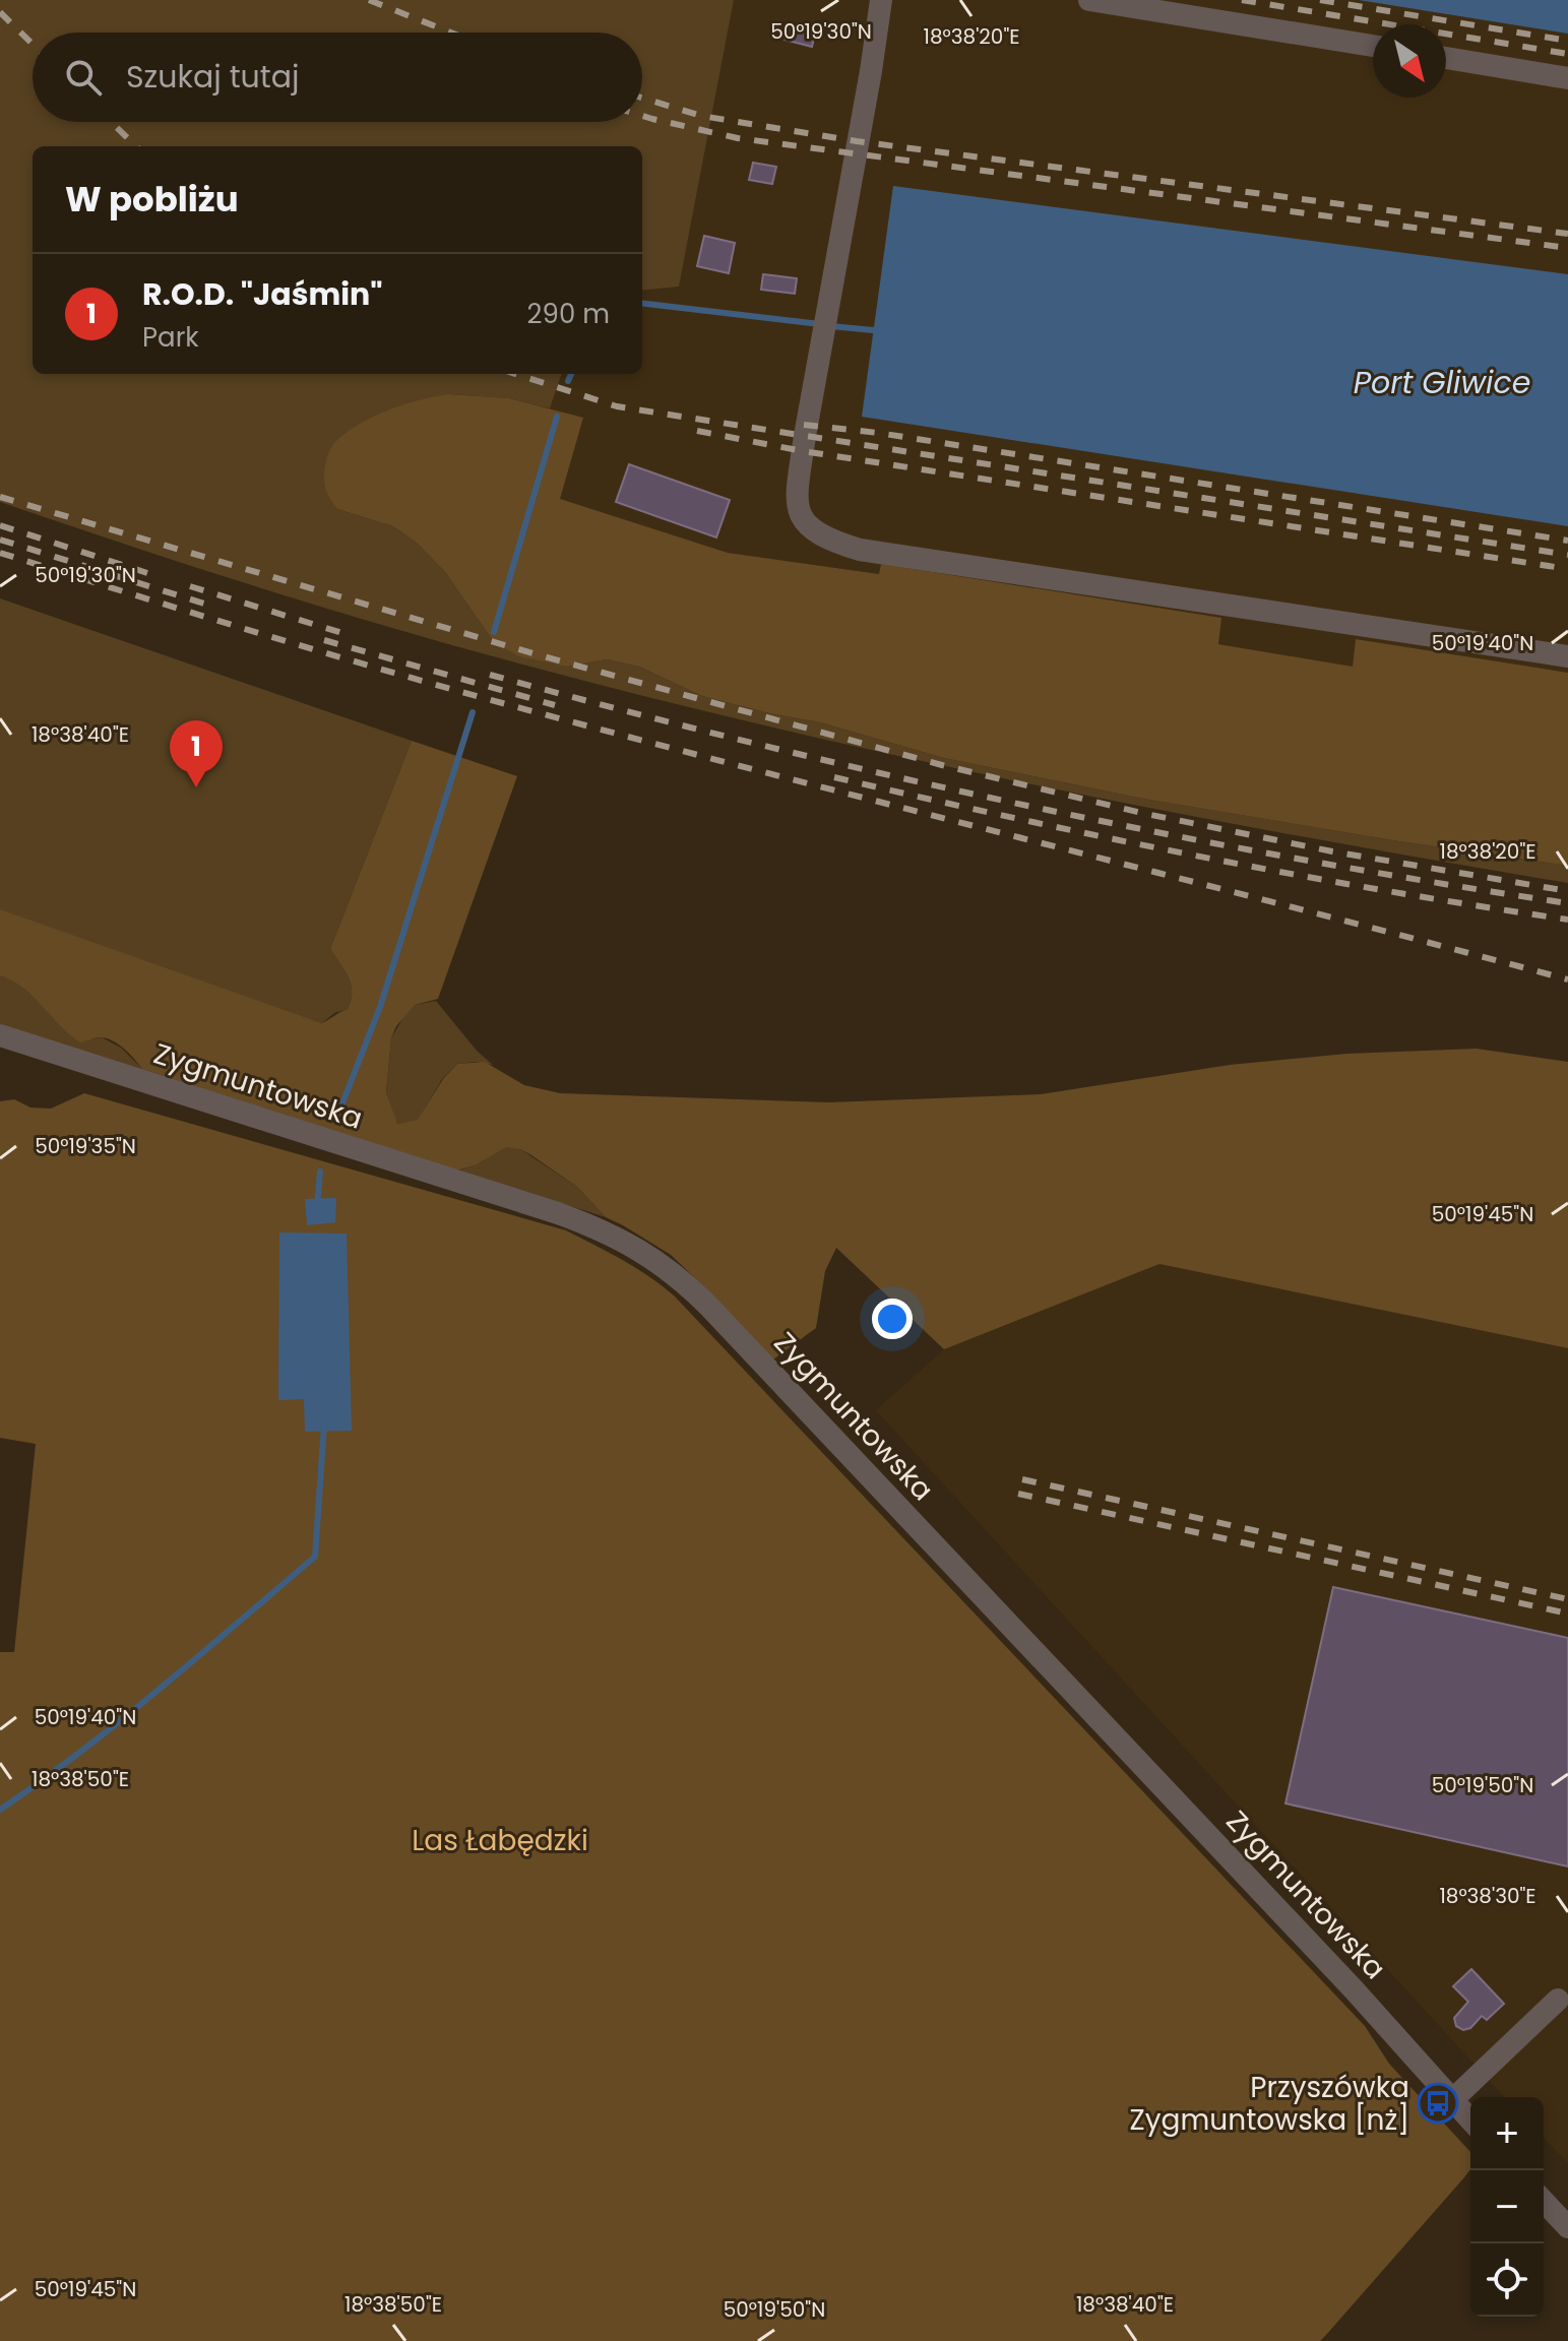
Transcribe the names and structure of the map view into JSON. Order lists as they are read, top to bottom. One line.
{"streets":{"street":["Zygmuntowska"]},"water":["Port Gliwice"],"parks":["Las Łabędzki"],"places":{"bus stop":["Przyszówka Zygmuntowska [nż]"]},"north":"bottom right","page":{"search":"Szukaj tutaj","heading":"W pobliżu","list":[{"mark":"1","name":"R.O.D. \"Jaśmin\"","note":"Park","value":"290 m"}],"pins":"1","map_buttons":["+","−"]},"coordinates":["50°19'30\"N","18°38'20\"E","50°19'40\"N","18°38'40\"E","50°19'35\"N","50°19'45\"N","18°38'50\"E","50°19'50\"N","18°38'30\"E"]}
